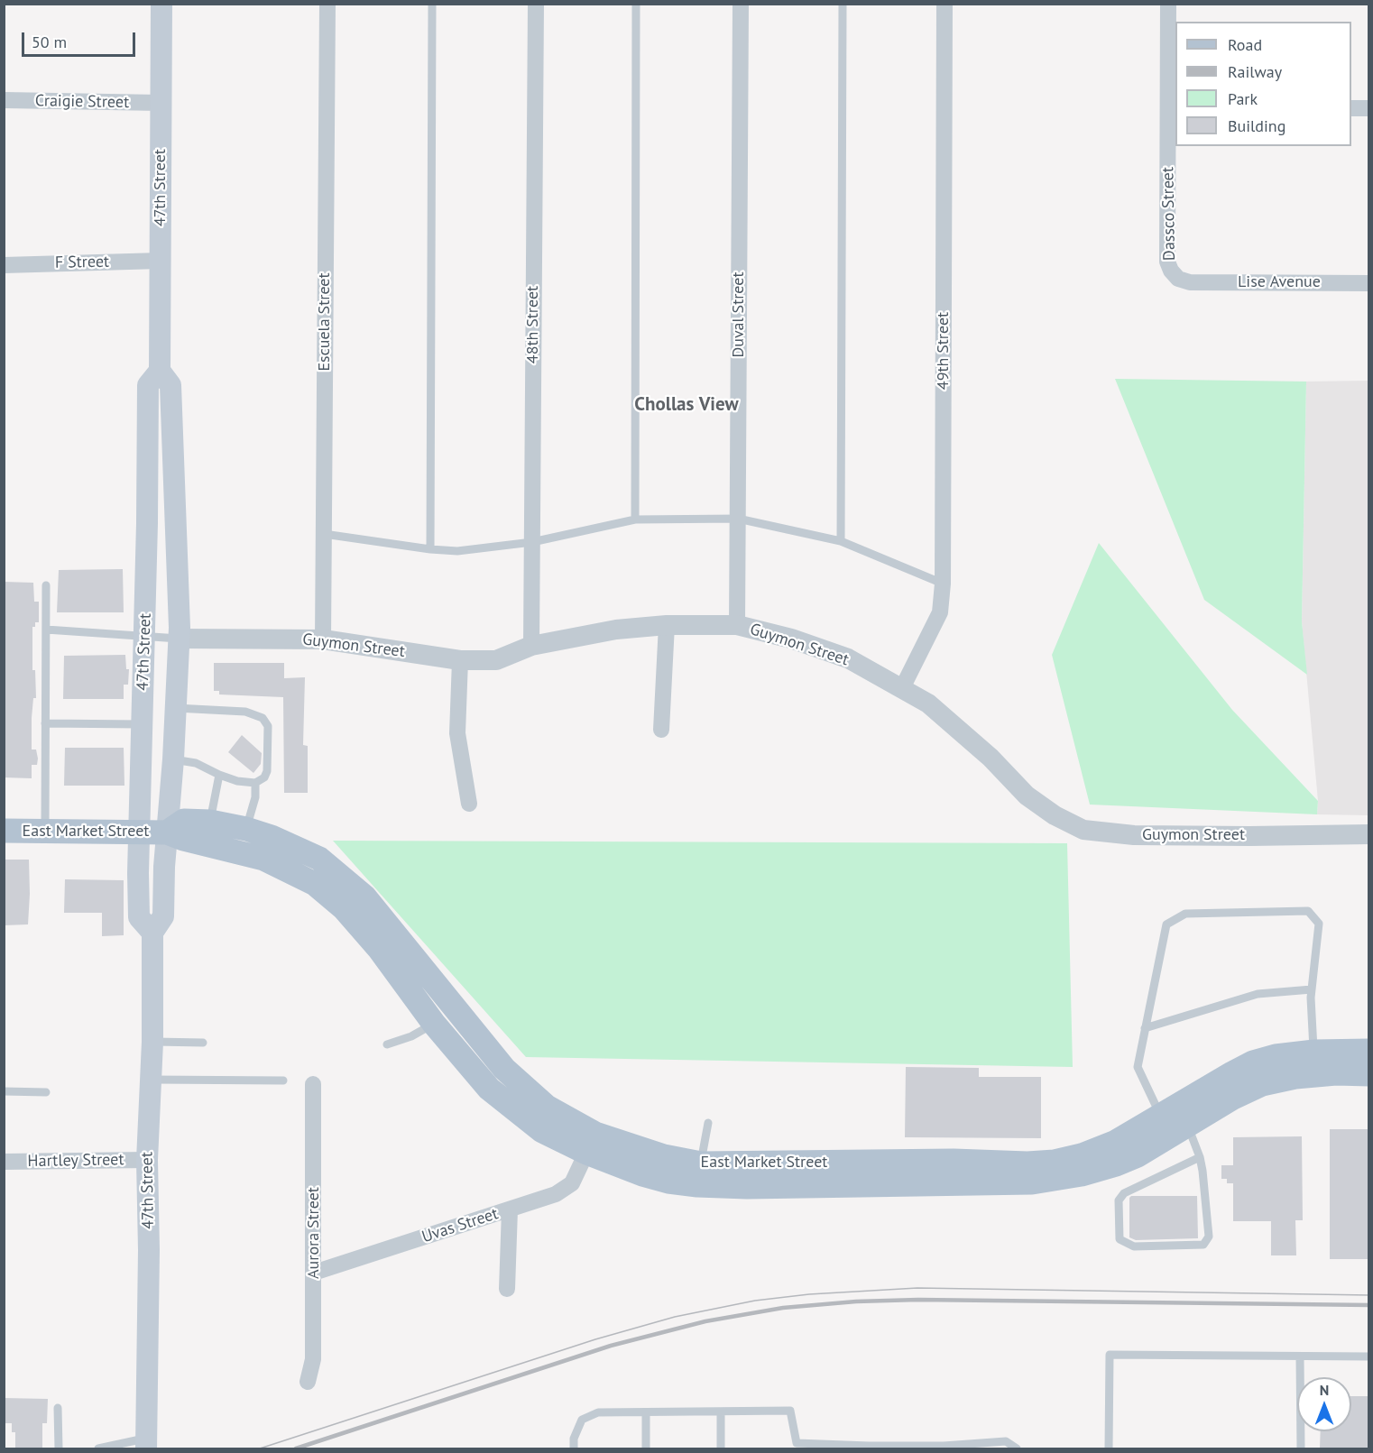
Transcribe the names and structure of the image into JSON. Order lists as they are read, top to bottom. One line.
{"streets":{"main road":["47th Street","East Market Street"],"street":["Craigie Street","Dassco Street","F Street","Lise Avenue","Duval Street","Escuela Street","48th Street","49th Street","Guymon Street","Hartley Street","Uvas Street","Aurora Street"]},"crossings":[["Craigie Street","47th Street"],["47th Street","F Street"],["47th Street","Guymon Street"],["47th Street","East Market Street"],["47th Street","Hartley Street"],["Dassco Street","Lise Avenue"],["Duval Street","Guymon Street"],["Escuela Street","Guymon Street"],["48th Street","Guymon Street"],["49th Street","Guymon Street"],["East Market Street","Uvas Street"],["Uvas Street","Aurora Street"]],"districts":["Chollas View"],"legend":["Road","Railway","Park","Building"],"scale_bar":"50 m","north":"top"}
